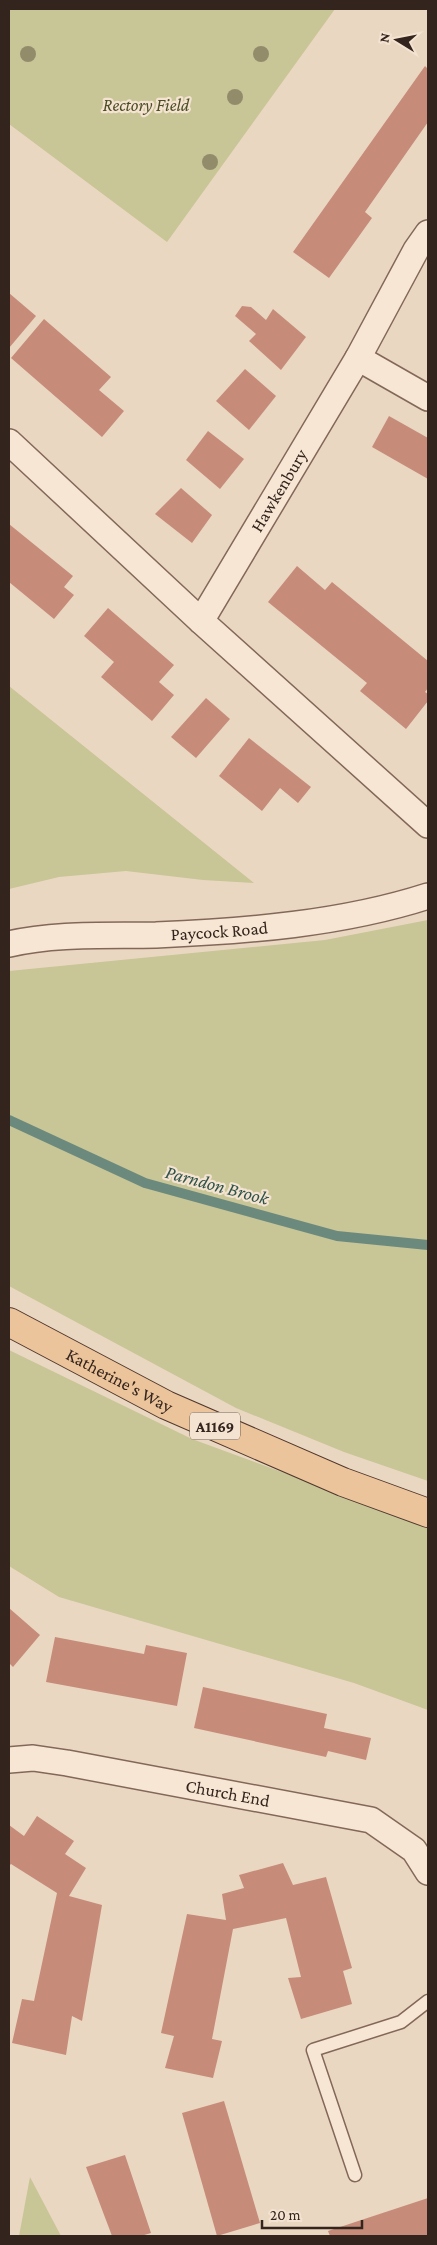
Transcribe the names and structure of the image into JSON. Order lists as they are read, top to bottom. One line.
{"streets":{"main road":["Katherine's Way","A1169"],"street":["Hawkenbury","Paycock Road","Church End"]},"water":["Parndon Brook"],"parks":["Rectory Field"],"scale_bar":"20 m","north":"left"}
